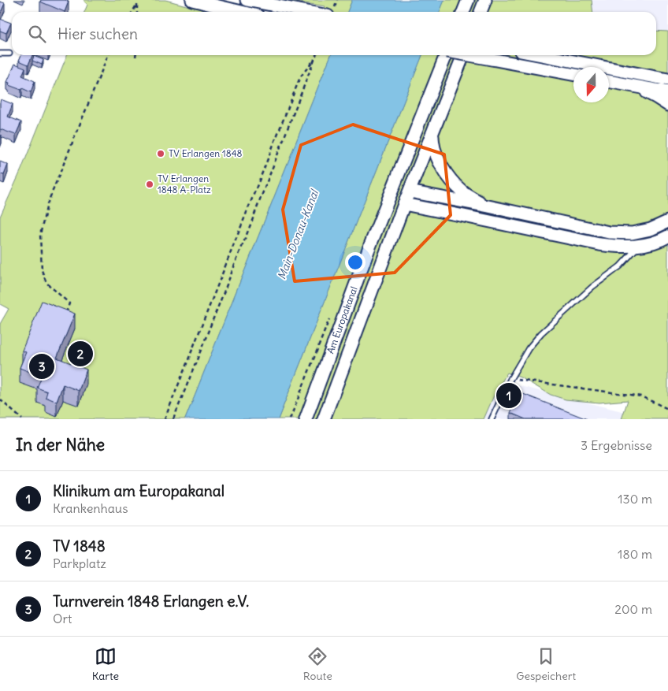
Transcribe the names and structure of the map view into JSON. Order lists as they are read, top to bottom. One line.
{"streets":{"main road":["Am Europakanal"]},"water":["Main-Donau-Kanal"],"places":["TV Erlangen 1848","TV Erlangen 1848 A-Platz"],"north":"bottom","page":{"search":"Hier suchen","pins":["2","3","1"],"heading":["In der Nähe","3 Ergebnisse"],"list":[{"mark":"1","name":"Klinikum am Europakanal","note":"Krankenhaus","value":"130 m"},{"mark":"2","name":"TV 1848","note":"Parkplatz","value":"180 m"},{"mark":"3","name":"Turnverein 1848 Erlangen e.V.","note":"Ort","value":"200 m"}],"nav":["Karte","Route","Gespeichert"]}}
